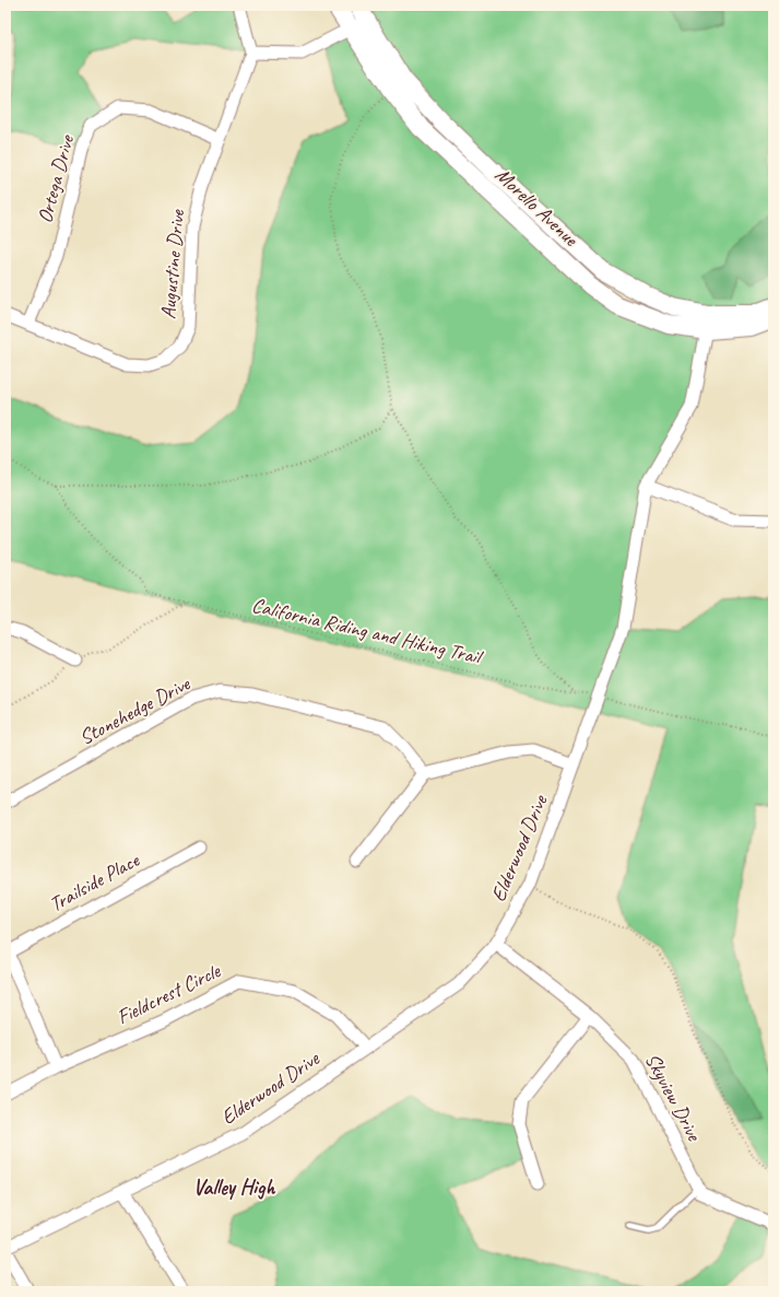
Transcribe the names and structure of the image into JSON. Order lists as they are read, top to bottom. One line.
{"streets":{"street":["Ortega Drive","Morello Avenue","Augustine Drive","Stonehedge Drive","Elderwood Drive","Trailside Place","Fieldcrest Circle","Skyview Drive"],"path":["California Riding and Hiking Trail"]},"crossings":[["Ortega Drive","Augustine Drive"],["Morello Avenue","Elderwood Drive"],["California Riding and Hiking Trail","Elderwood Drive"],["Elderwood Drive","Fieldcrest Circle"],["Elderwood Drive","Skyview Drive"]],"districts":["Valley High"]}
